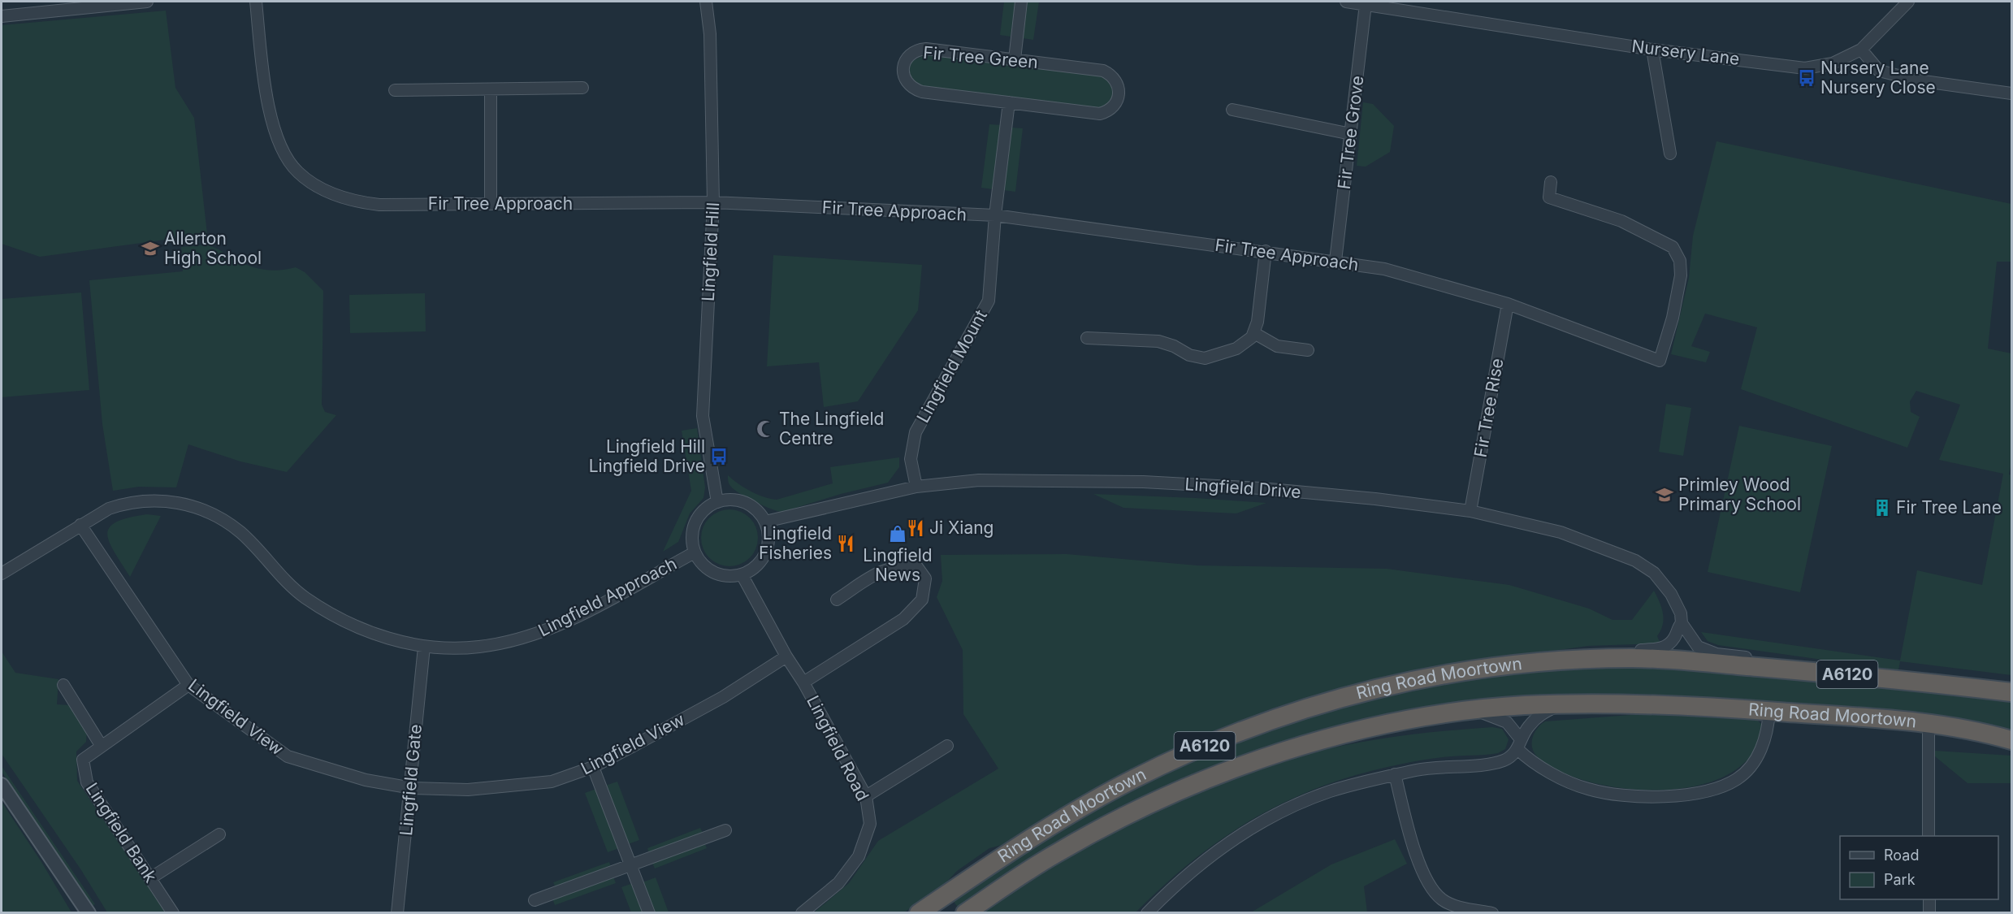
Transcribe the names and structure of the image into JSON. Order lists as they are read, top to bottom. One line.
{"streets":{"highway":["A6120","Ring Road Moortown"],"street":["Nursery Lane","Fir Tree Green","Fir Tree Grove","Fir Tree Approach","Lingfield Hill","Lingfield Mount","Fir Tree Rise","Lingfield Drive","Lingfield Approach","Lingfield View","Lingfield Road","Lingfield Gate","Lingfield Bank"]},"crossings":[["Nursery Lane","Fir Tree Grove"],["Fir Tree Green","Lingfield Mount"],["Fir Tree Grove","Fir Tree Approach"],["Fir Tree Approach","Lingfield Hill"],["Fir Tree Approach","Lingfield Mount"],["Fir Tree Approach","Fir Tree Rise"],["Lingfield Hill","Lingfield Drive"],["Lingfield Hill","Lingfield Approach"],["Lingfield Hill","Lingfield Road"],["Lingfield Mount","Lingfield Drive"],["Fir Tree Rise","Lingfield Drive"],["Lingfield Drive","Lingfield Approach"],["Lingfield Drive","Ring Road Moortown"],["Lingfield Drive","Lingfield Road"],["Lingfield Approach","Lingfield View"],["Lingfield Approach","Lingfield Road"],["Lingfield Approach","Lingfield Gate"],["Lingfield View","Lingfield Road"],["Lingfield View","Lingfield Gate"],["Lingfield View","Lingfield Bank"]],"places":{"bus stop":["Nursery Lane Nursery Close","Lingfield Hill Lingfield Drive"],"school or university":["Allerton High School","Primley Wood Primary School"],"mosque":["The Lingfield Centre"],"building":["Fir Tree Lane"],"restaurant":["Ji Xiang","Lingfield Fisheries"],"shop":["Lingfield News"]},"legend":["Road","Park"]}
